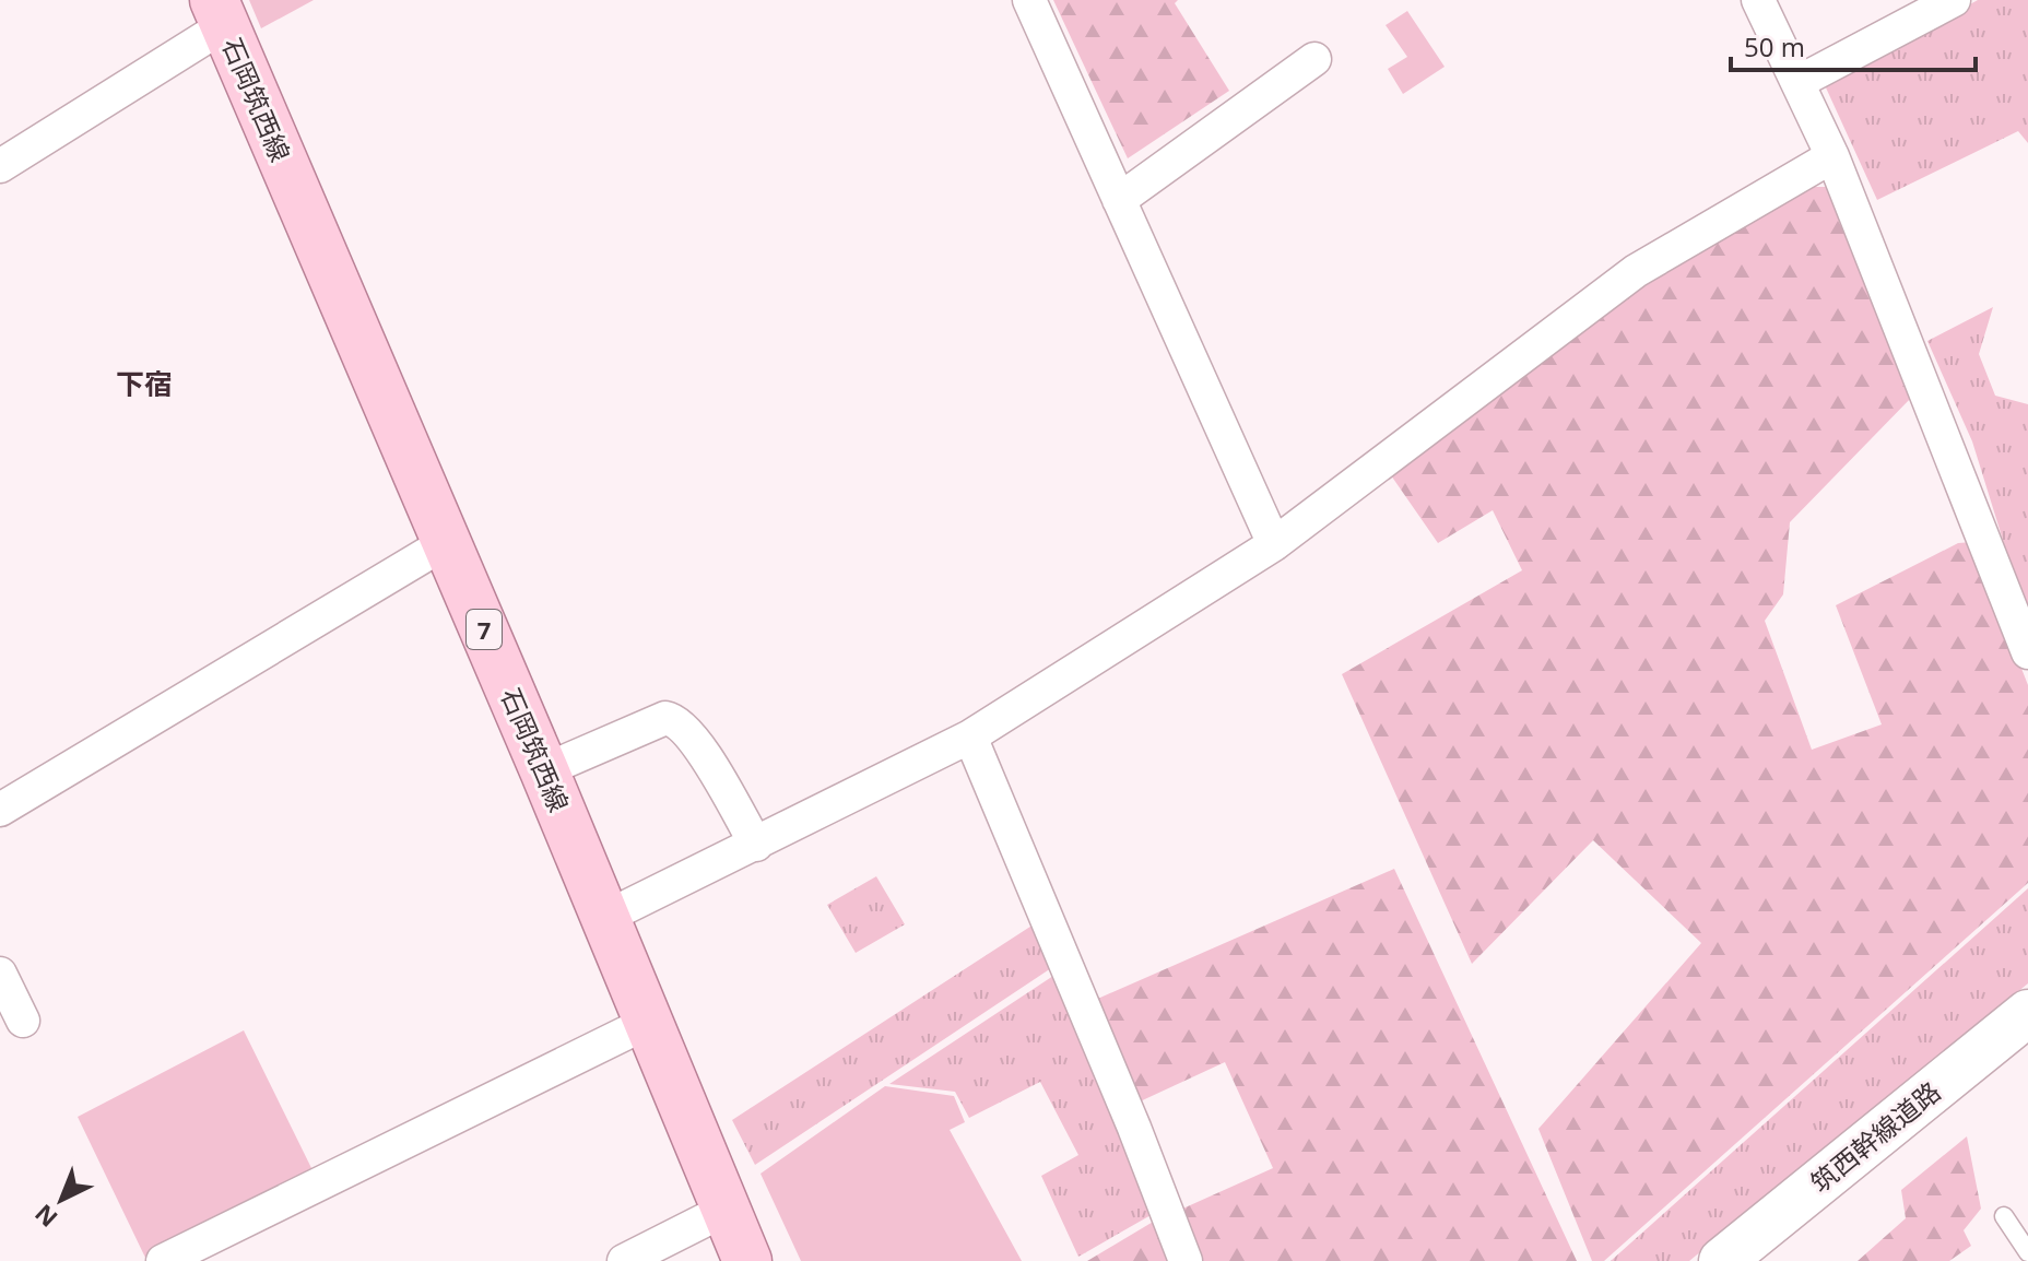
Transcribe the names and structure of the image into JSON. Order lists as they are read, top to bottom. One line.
{"streets":{"main road":["石岡筑西線","7"],"street":["筑西幹線道路"]},"districts":["下宿"],"scale_bar":"50 m","north":"bottom left"}
